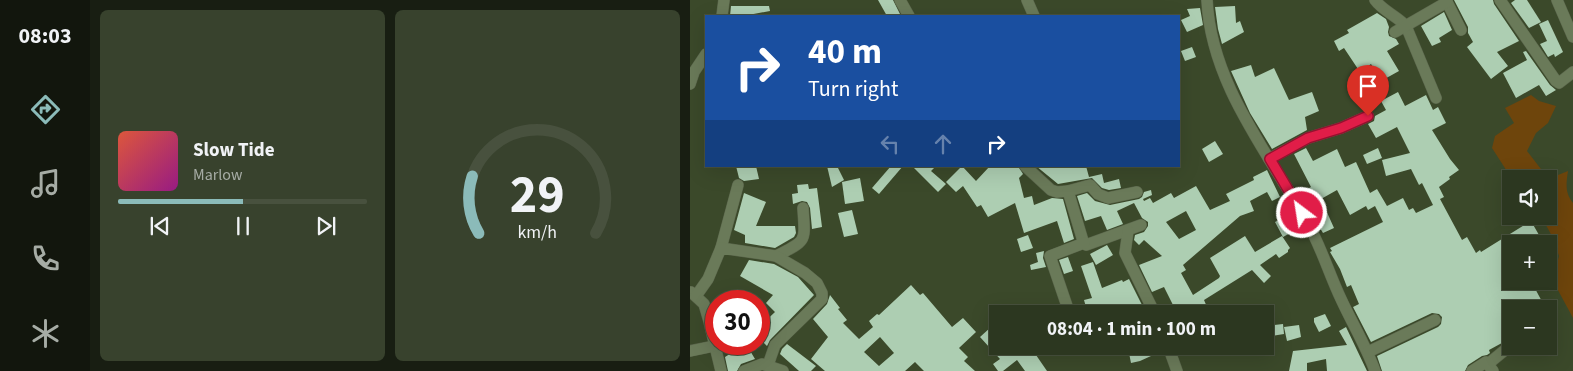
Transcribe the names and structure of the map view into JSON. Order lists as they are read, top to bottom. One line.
{"page":{"tabs":"08:03","turn":["40 m","Turn right"],"song":["Slow Tide","Marlow"],"map_buttons":["+","−"],"limit":"30","trip":"08:04 · 1 min · 100 m","gauge":["29","km/h"]}}
